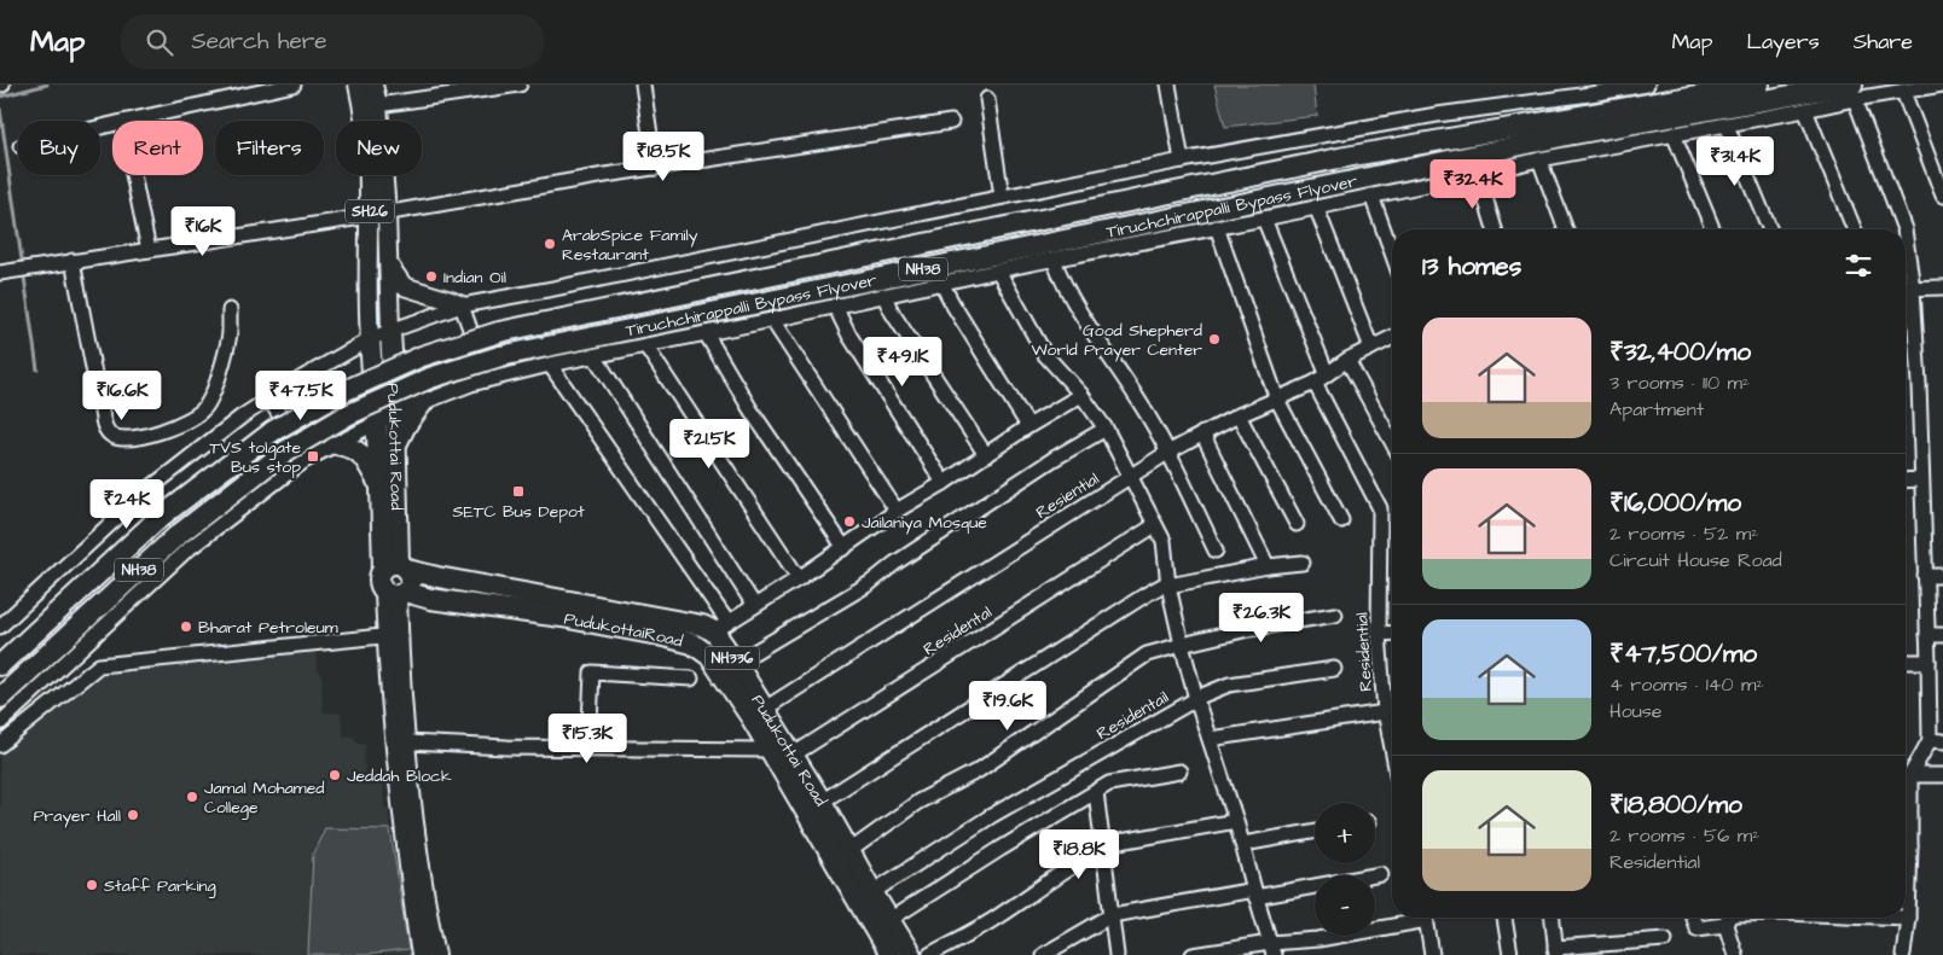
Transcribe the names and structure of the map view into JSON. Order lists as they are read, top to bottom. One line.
{"streets":{"highway":["Tiruchchirappalli Bypass Flyover","NH38","Pudukottai Road","PudukottaiRoad","NH336"],"main road":["SH26"],"street":["Resiential","Residental","Residential","Residentail"]},"crossings":[["SH26","Pudukottai Road"],["Pudukottai Road","Resiential"],["Pudukottai Road","PudukottaiRoad"],["Pudukottai Road","Residental"],["Pudukottai Road","NH336"],["Pudukottai Road","Residentail"],["Resiential","Residential"],["PudukottaiRoad","Residental"]],"places":{"other":["ArabSpice Family Restaurant","Indian Oil","Good Shepherd World Prayer Center","Jailaniya Mosque","Bharat Petroleum","Jeddah Block","Jamal Mohamed College","Prayer Hall","Staff Parking"],"transit":["TVS tolgate Bus stop","SETC Bus Depot"]},"page":{"header":"Map","search":"Search here","nav":["Map","Layers","Share"],"chip":["Buy","Rent","Filters","New"],"price":["₹18.5K","₹31.4K","₹32.4K","₹16K","₹49.1K","₹16.6K","₹47.5K","₹21.5K","₹24K","₹26.3K","₹19.6K","₹15.3K","₹18.8K"],"heading":"13 homes","list":[{"name":"₹32,400/mo","note":"3 rooms · 110 m² · Apartment"},{"name":"₹16,000/mo","note":"2 rooms · 52 m² · Circuit House Road"},{"name":"₹47,500/mo","note":"4 rooms · 140 m² · House"},{"name":"₹18,800/mo","note":"2 rooms · 56 m² · Residential"}],"map_buttons":["+","−"]}}
